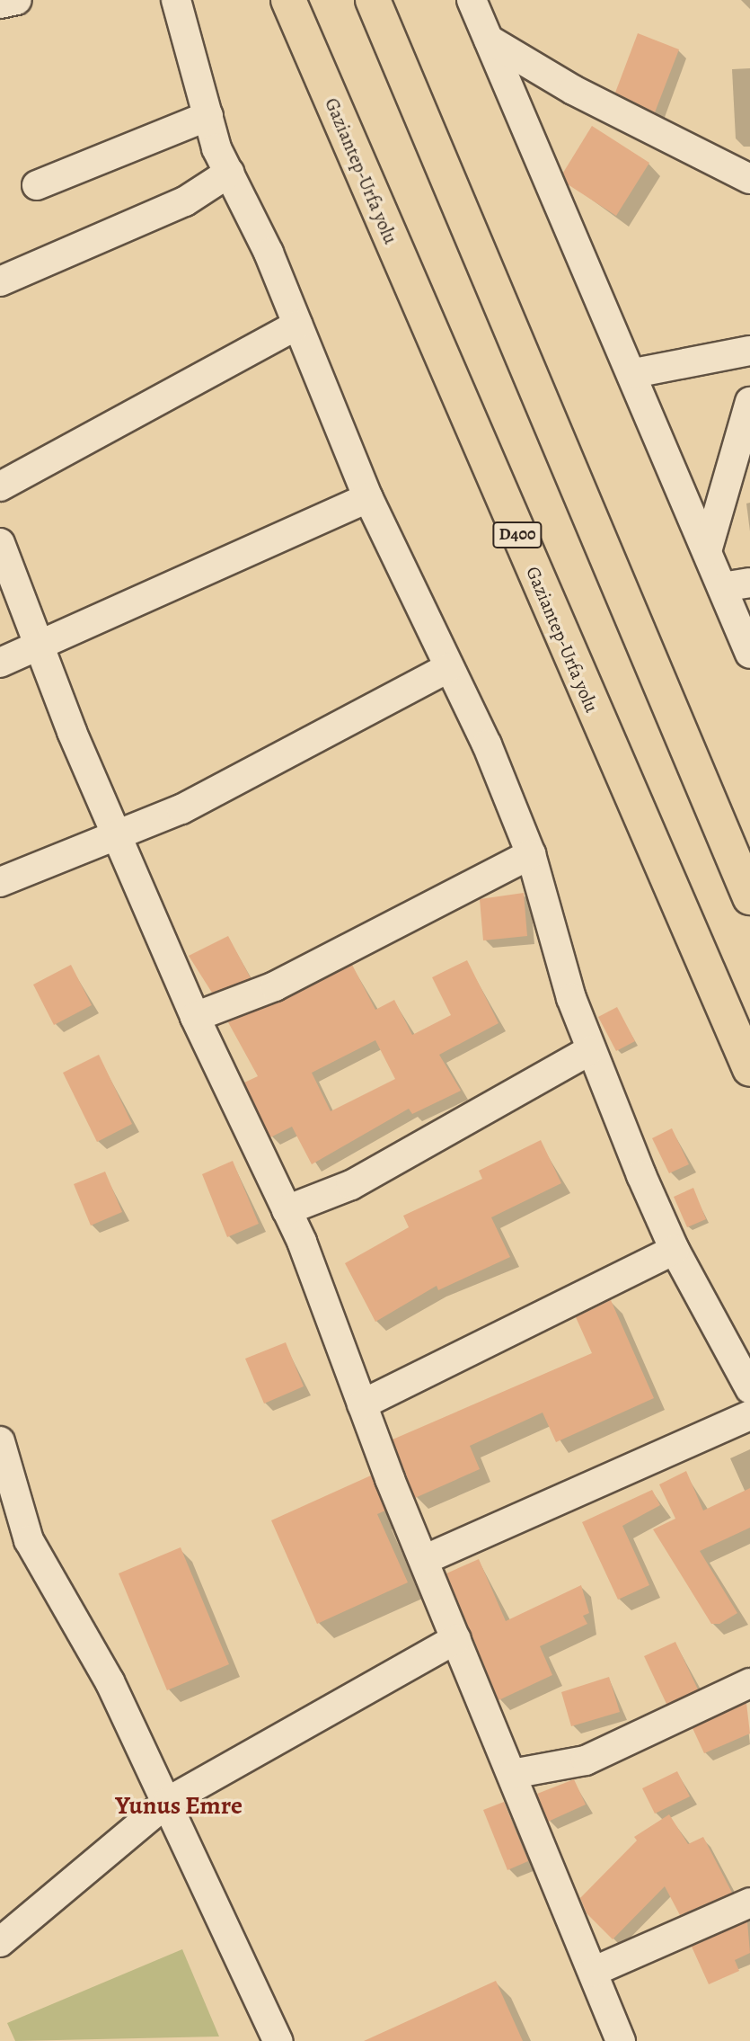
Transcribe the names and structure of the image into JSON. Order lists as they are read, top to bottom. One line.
{"streets":{"highway":["Gaziantep-Urfa yolu","D400"]},"districts":["Yunus Emre"]}
